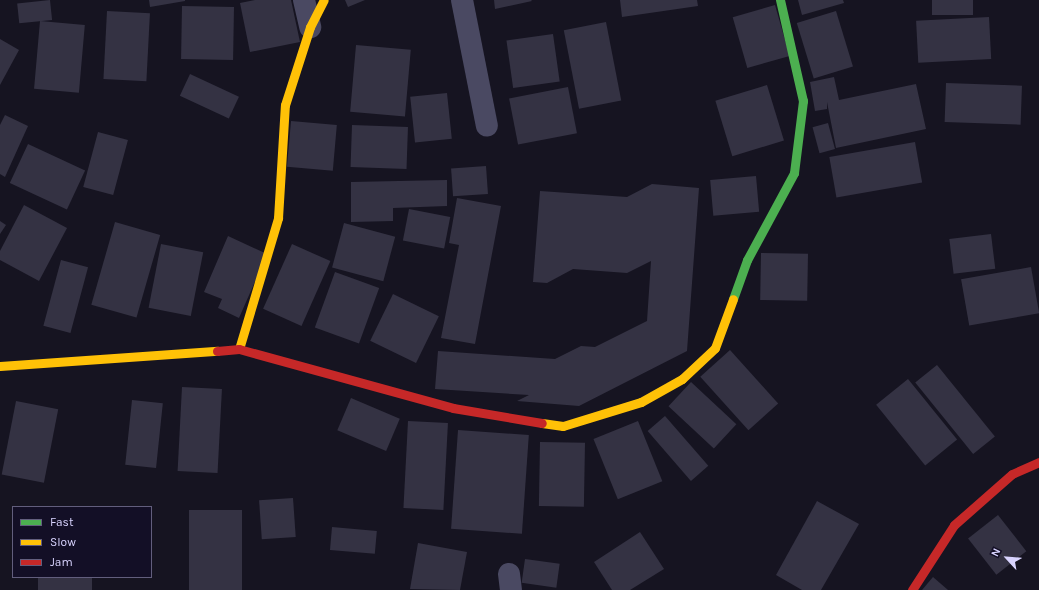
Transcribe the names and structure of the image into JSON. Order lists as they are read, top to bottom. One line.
{"legend":["Fast","Slow","Jam"],"north":"top left"}
